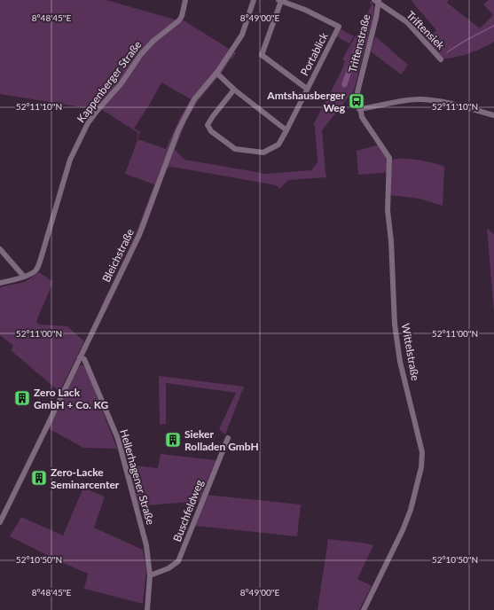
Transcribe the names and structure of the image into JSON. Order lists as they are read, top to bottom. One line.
{"streets":{"street":["Triftensiek","Triftenstraße","Portablick","Kappenberger Straße","Bleichstraße","Wittelstraße","Hellerhagener Straße","Buschfeldweg"]},"crossings":[["Triftensiek","Triftenstraße"],["Triftenstraße","Wittelstraße"],["Bleichstraße","Hellerhagener Straße"],["Hellerhagener Straße","Buschfeldweg"]],"places":{"bus stop":["Amtshausberger Weg"],"building":["Zero Lack GmbH + Co. KG","Sieker Rolladen GmbH","Zero-Lacke Seminarcenter"]},"coordinates":["8°48'45\"E","8°49'00\"E","52°11'10\"N","52°11'00\"N","52°10'50\"N"]}
